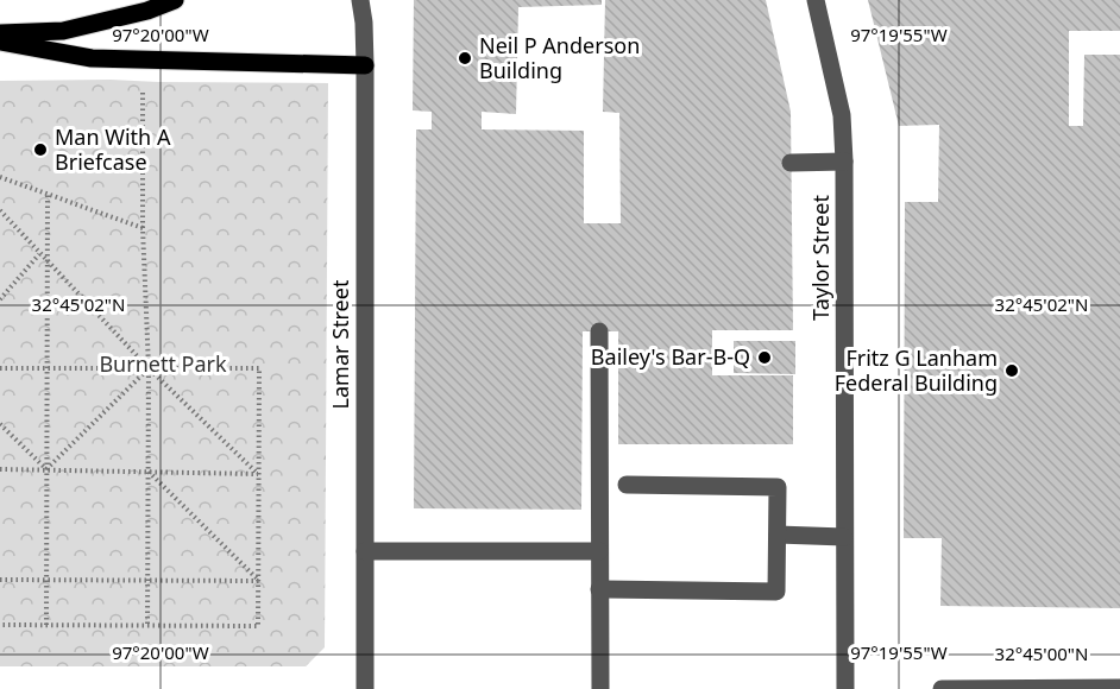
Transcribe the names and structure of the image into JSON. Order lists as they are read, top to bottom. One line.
{"streets":{"street":["Taylor Street","Lamar Street"]},"parks":["Burnett Park"],"places":["Neil P Anderson Building","Man With A Briefcase","Bailey's Bar-B-Q","Fritz G Lanham Federal Building"],"coordinates":["97°20'00\"W","97°19'55\"W","32°45'02\"N","32°45'00\"N"]}
